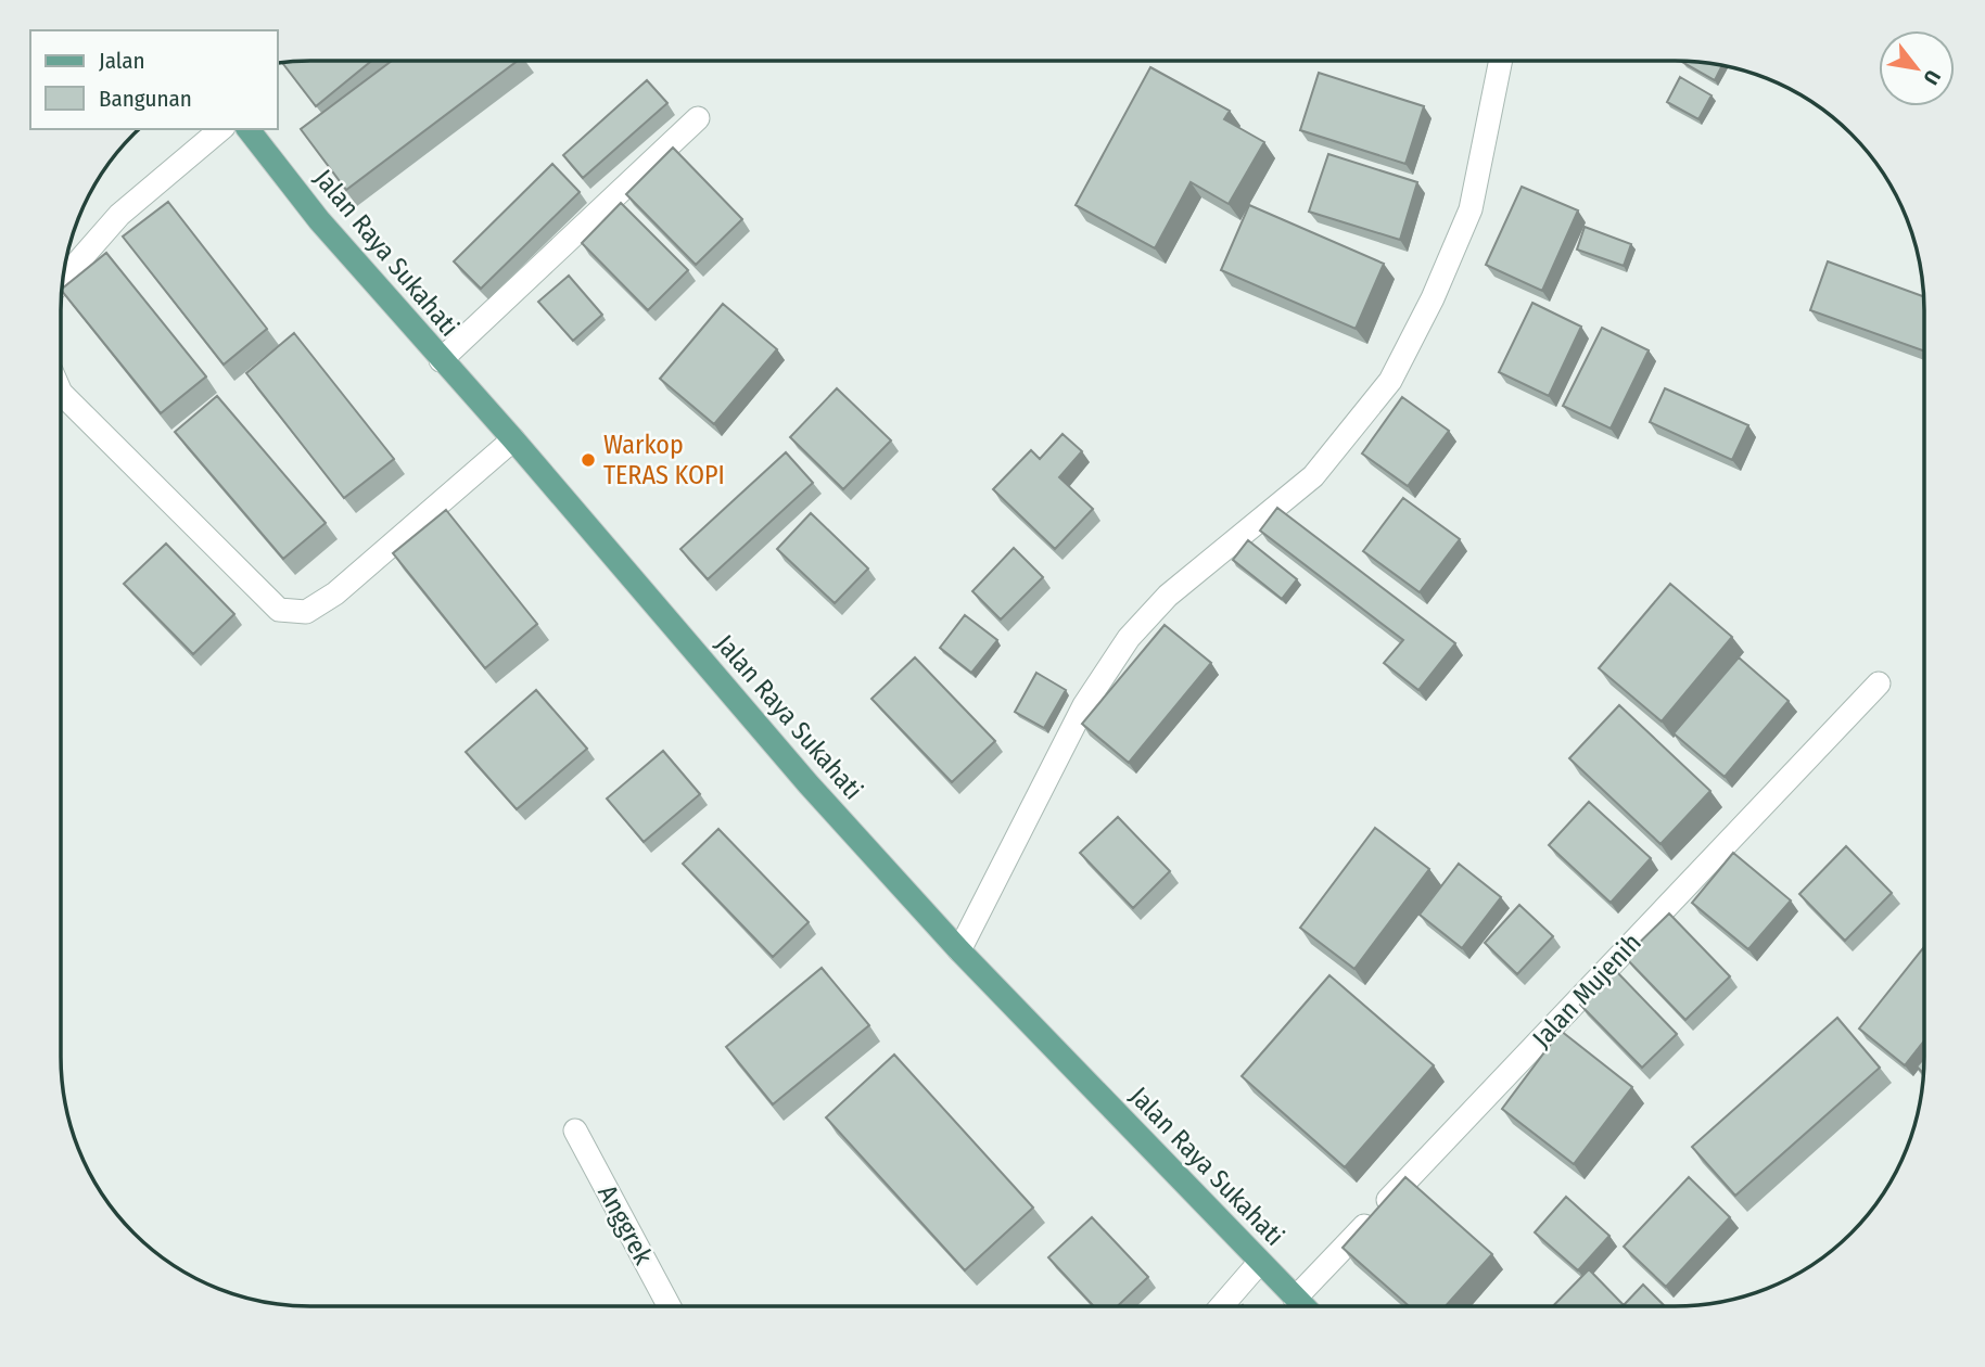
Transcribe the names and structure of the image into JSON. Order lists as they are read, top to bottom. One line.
{"streets":{"main road":["Jalan Raya Sukahati"],"street":["Jalan Mujenih","Anggrek"]},"crossings":[["Jalan Raya Sukahati","Jalan Mujenih"]],"places":["Warkop TERAS KOPI"],"legend":["Jalan","Bangunan"],"north":"bottom right"}
